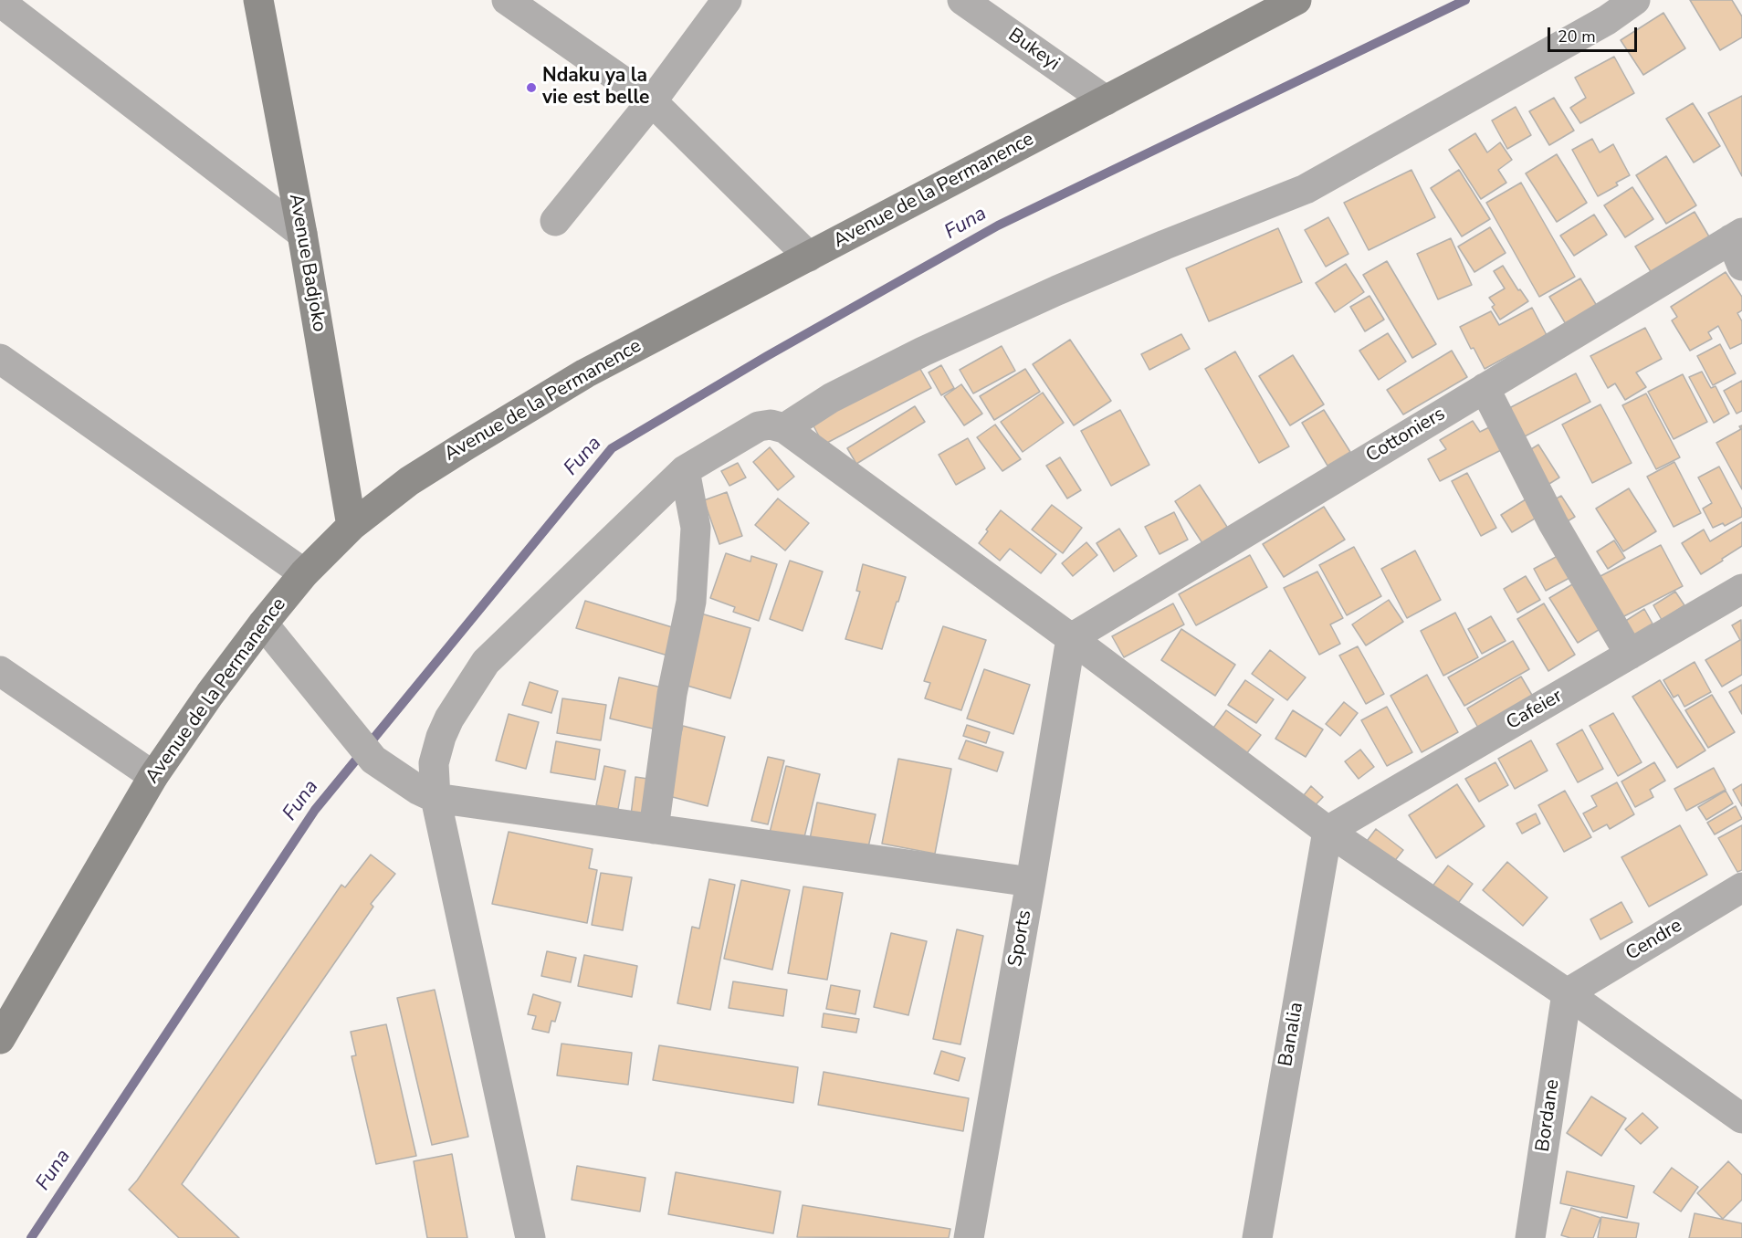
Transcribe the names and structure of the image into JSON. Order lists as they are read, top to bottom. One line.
{"streets":{"street":["Bukeyi","Avenue de la Permanence","Avenue Badjoko","Cottoniers","Cafeier","Sports","Cendre","Banalia","Bordane"]},"crossings":[["Bukeyi","Avenue de la Permanence"],["Avenue de la Permanence","Avenue Badjoko"],["Cottoniers","Sports"],["Cafeier","Banalia"],["Cendre","Bordane"]],"water":["Funa"],"places":["Ndaku ya la vie est belle"],"scale_bar":"20 m"}
